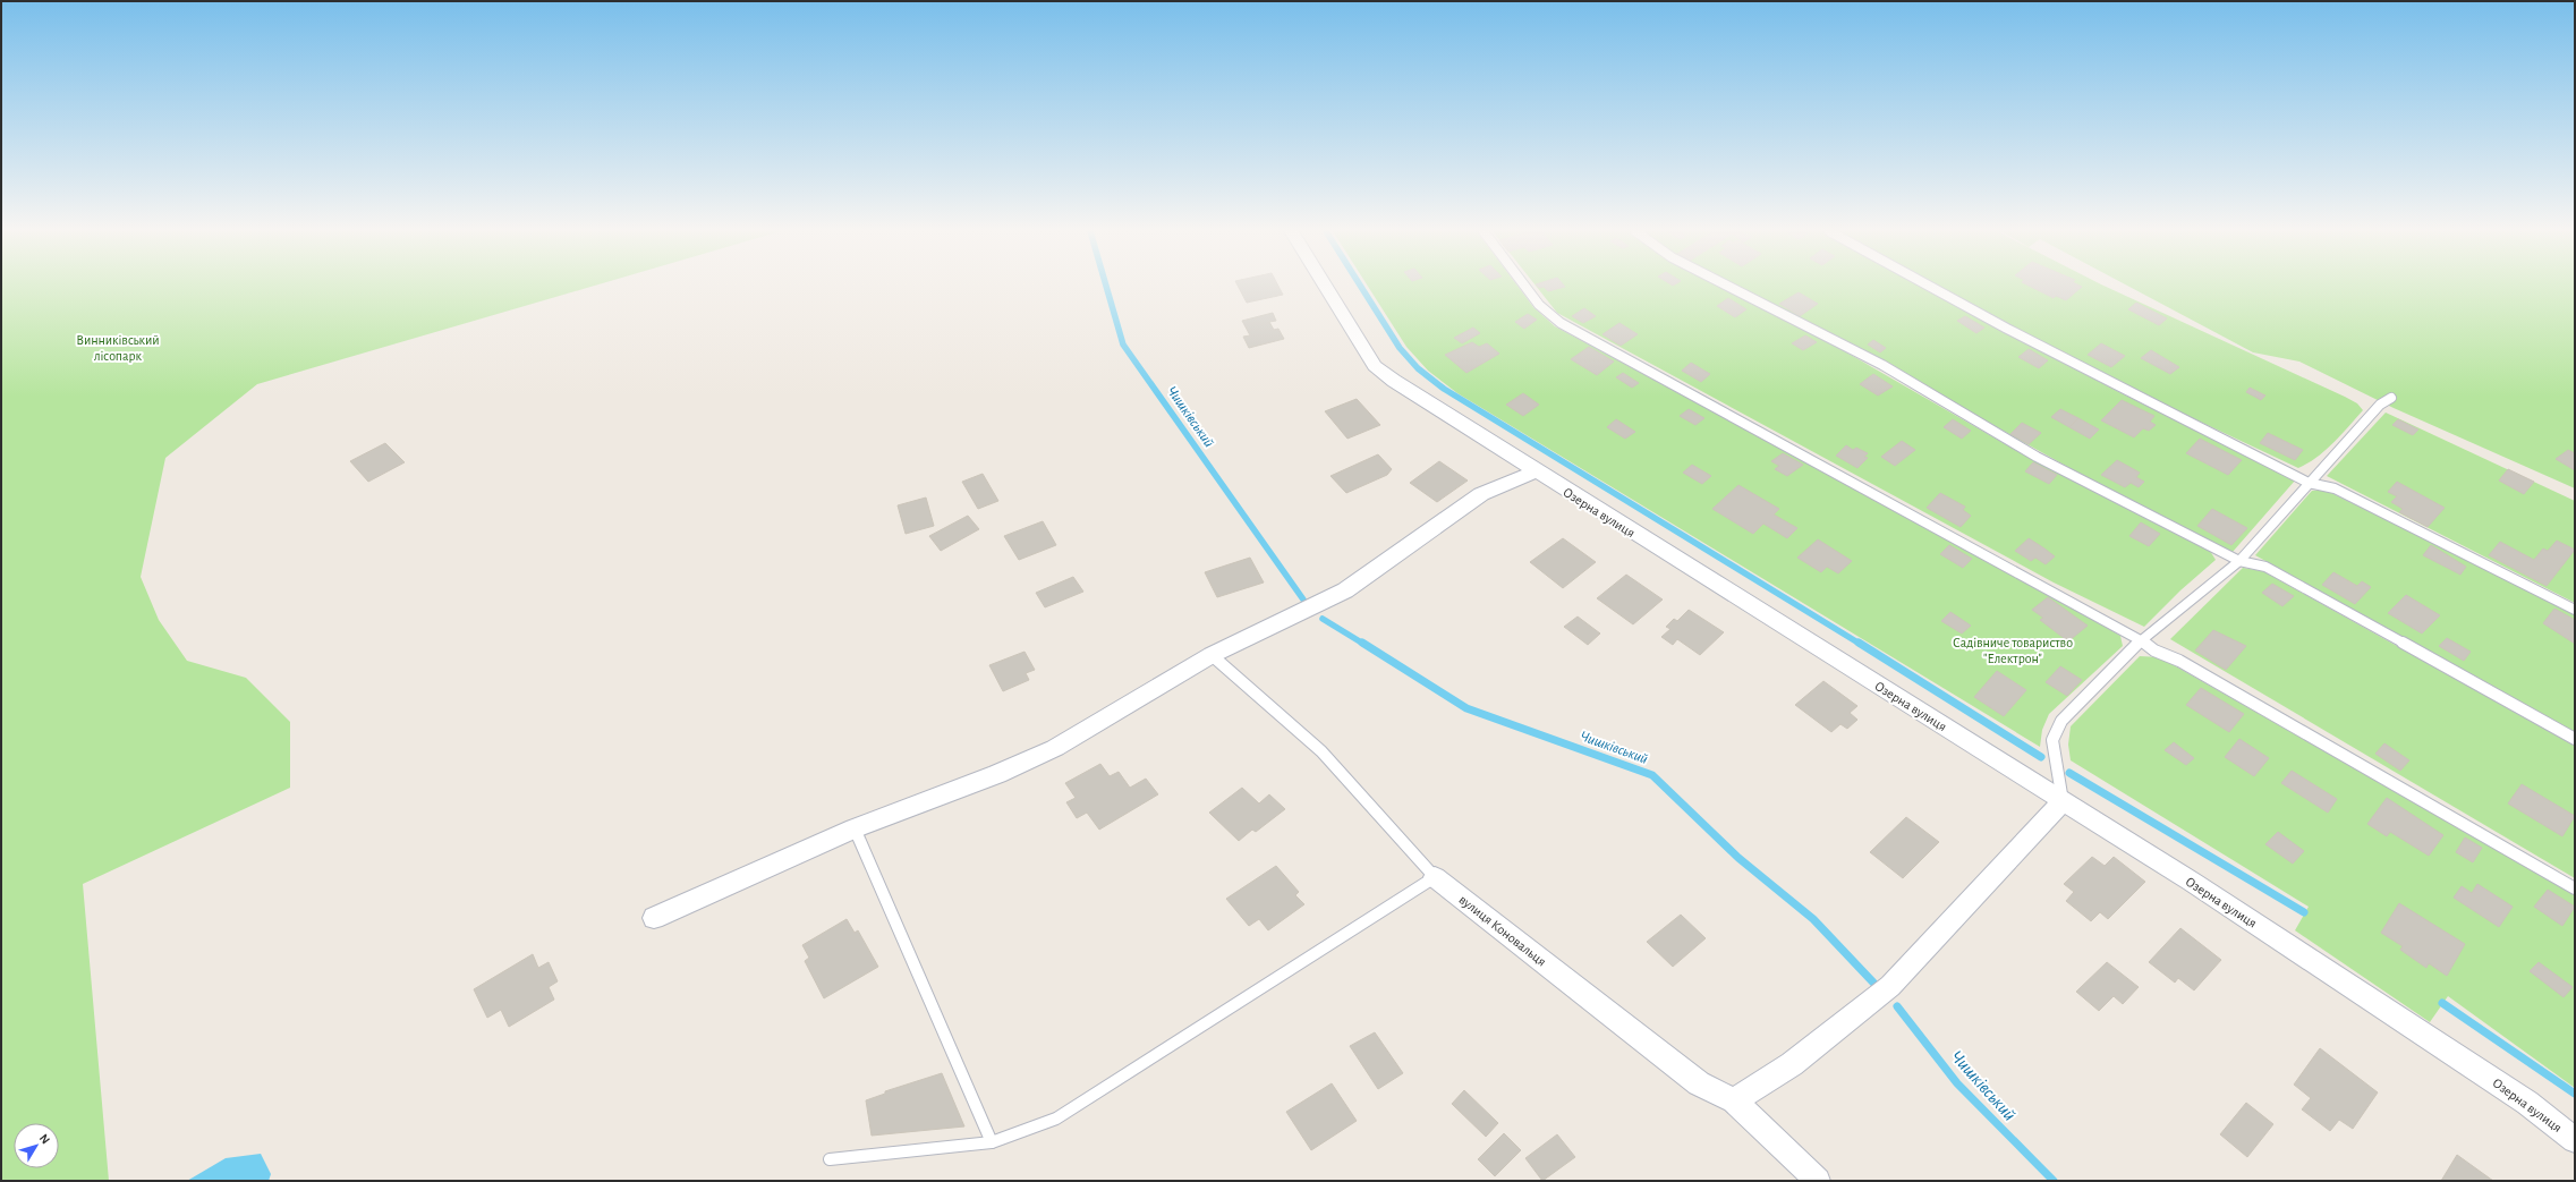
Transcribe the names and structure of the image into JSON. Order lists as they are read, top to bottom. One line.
{"streets":{"street":["Озерна вулиця","вулиця Коновальця"]},"water":["Чишківський"],"parks":["Винниківський лісопарк","Садівниче товариство \"Електрон\""],"north":"top right"}
